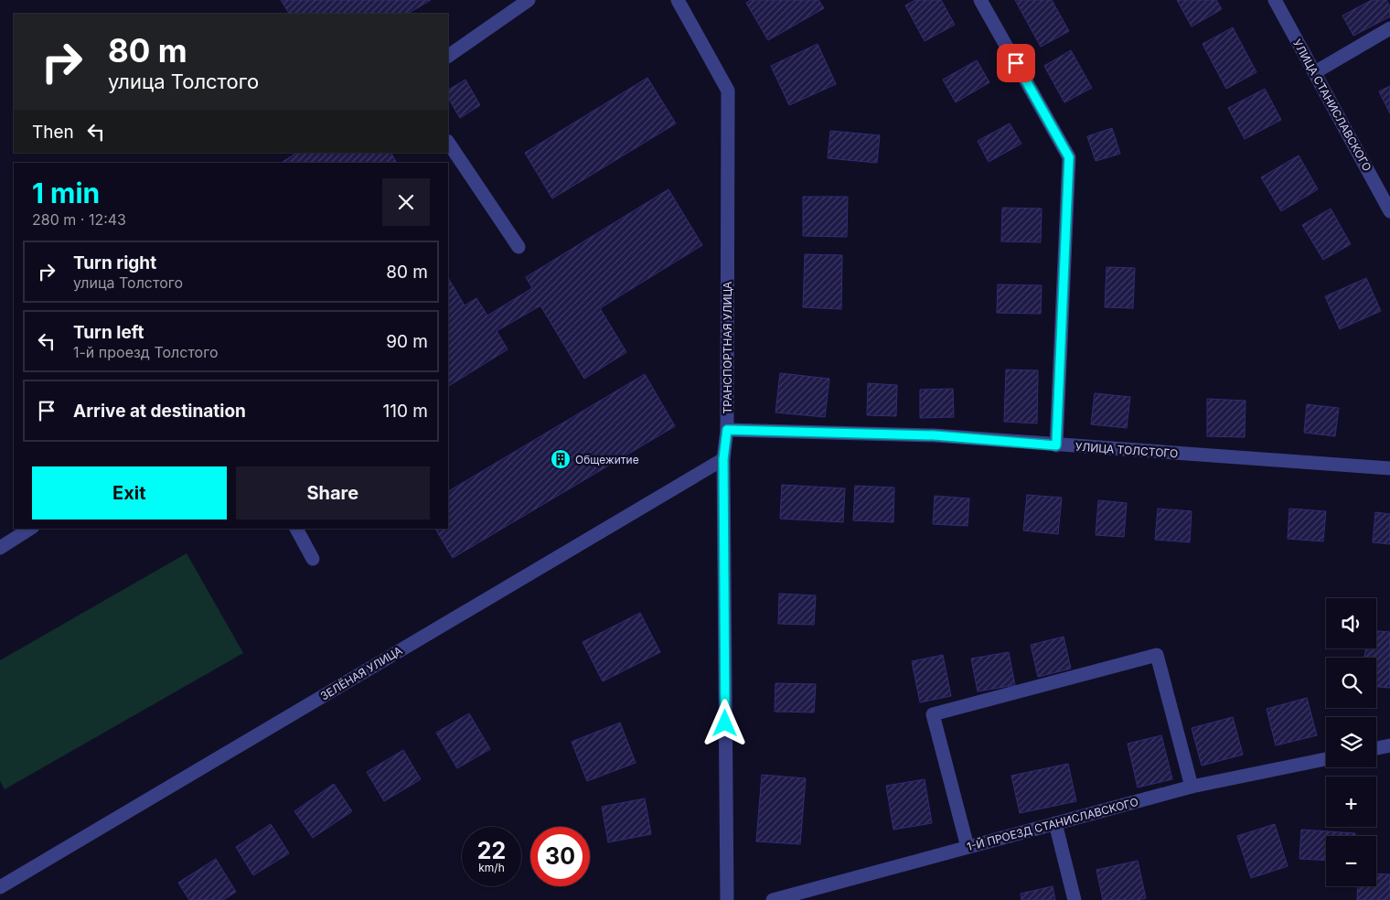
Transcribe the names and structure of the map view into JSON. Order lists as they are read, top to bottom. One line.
{"streets":{"street":["УЛИЦА СТАНИСЛАВСКОГО","ТРАНСПОРТНАЯ УЛИЦА","УЛИЦА ТОЛСТОГО","ЗЕЛЁНАЯ УЛИЦА","1-Й ПРОЕЗД СТАНИСЛАВСКОГО"]},"crossings":[["ТРАНСПОРТНАЯ УЛИЦА","УЛИЦА ТОЛСТОГО"],["ТРАНСПОРТНАЯ УЛИЦА","ЗЕЛЁНАЯ УЛИЦА"]],"places":{"building":["Общежитие"]},"page":{"turn":["80 m","улица Толстого"],"then":"Then","heading":["1 min","280 m · 12:43"],"list":[{"name":"Turn right","note":"улица Толстого","value":"80 m"},{"name":"Turn left","note":"1-й проезд Толстого","value":"90 m"},{"name":"Arrive at destination","value":"110 m"}],"buttons":["Exit","Share"],"map_buttons":["+","−"],"speed":"22 km/h","limit":"30"}}
